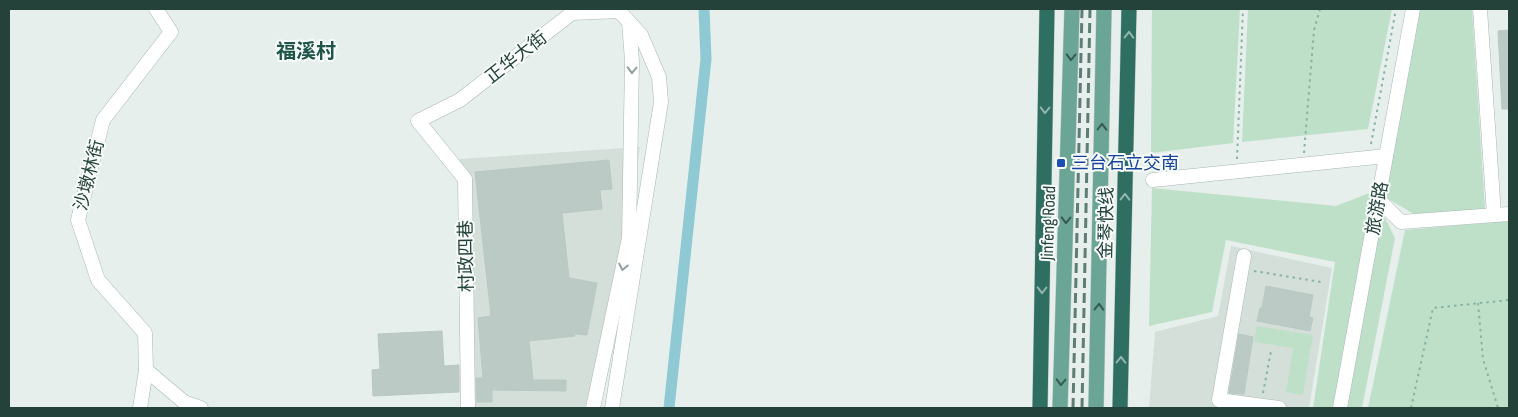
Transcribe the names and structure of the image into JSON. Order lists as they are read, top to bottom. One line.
{"streets":{"highway":["金琴快线"],"main road":["Jinfeng Road"],"street":["正华大街","沙墩林街","旅游路","村政四巷"]},"crossings":[["正华大街","村政四巷"]],"districts":["福溪村"],"places":{"transit":["三台石立交南"]}}
